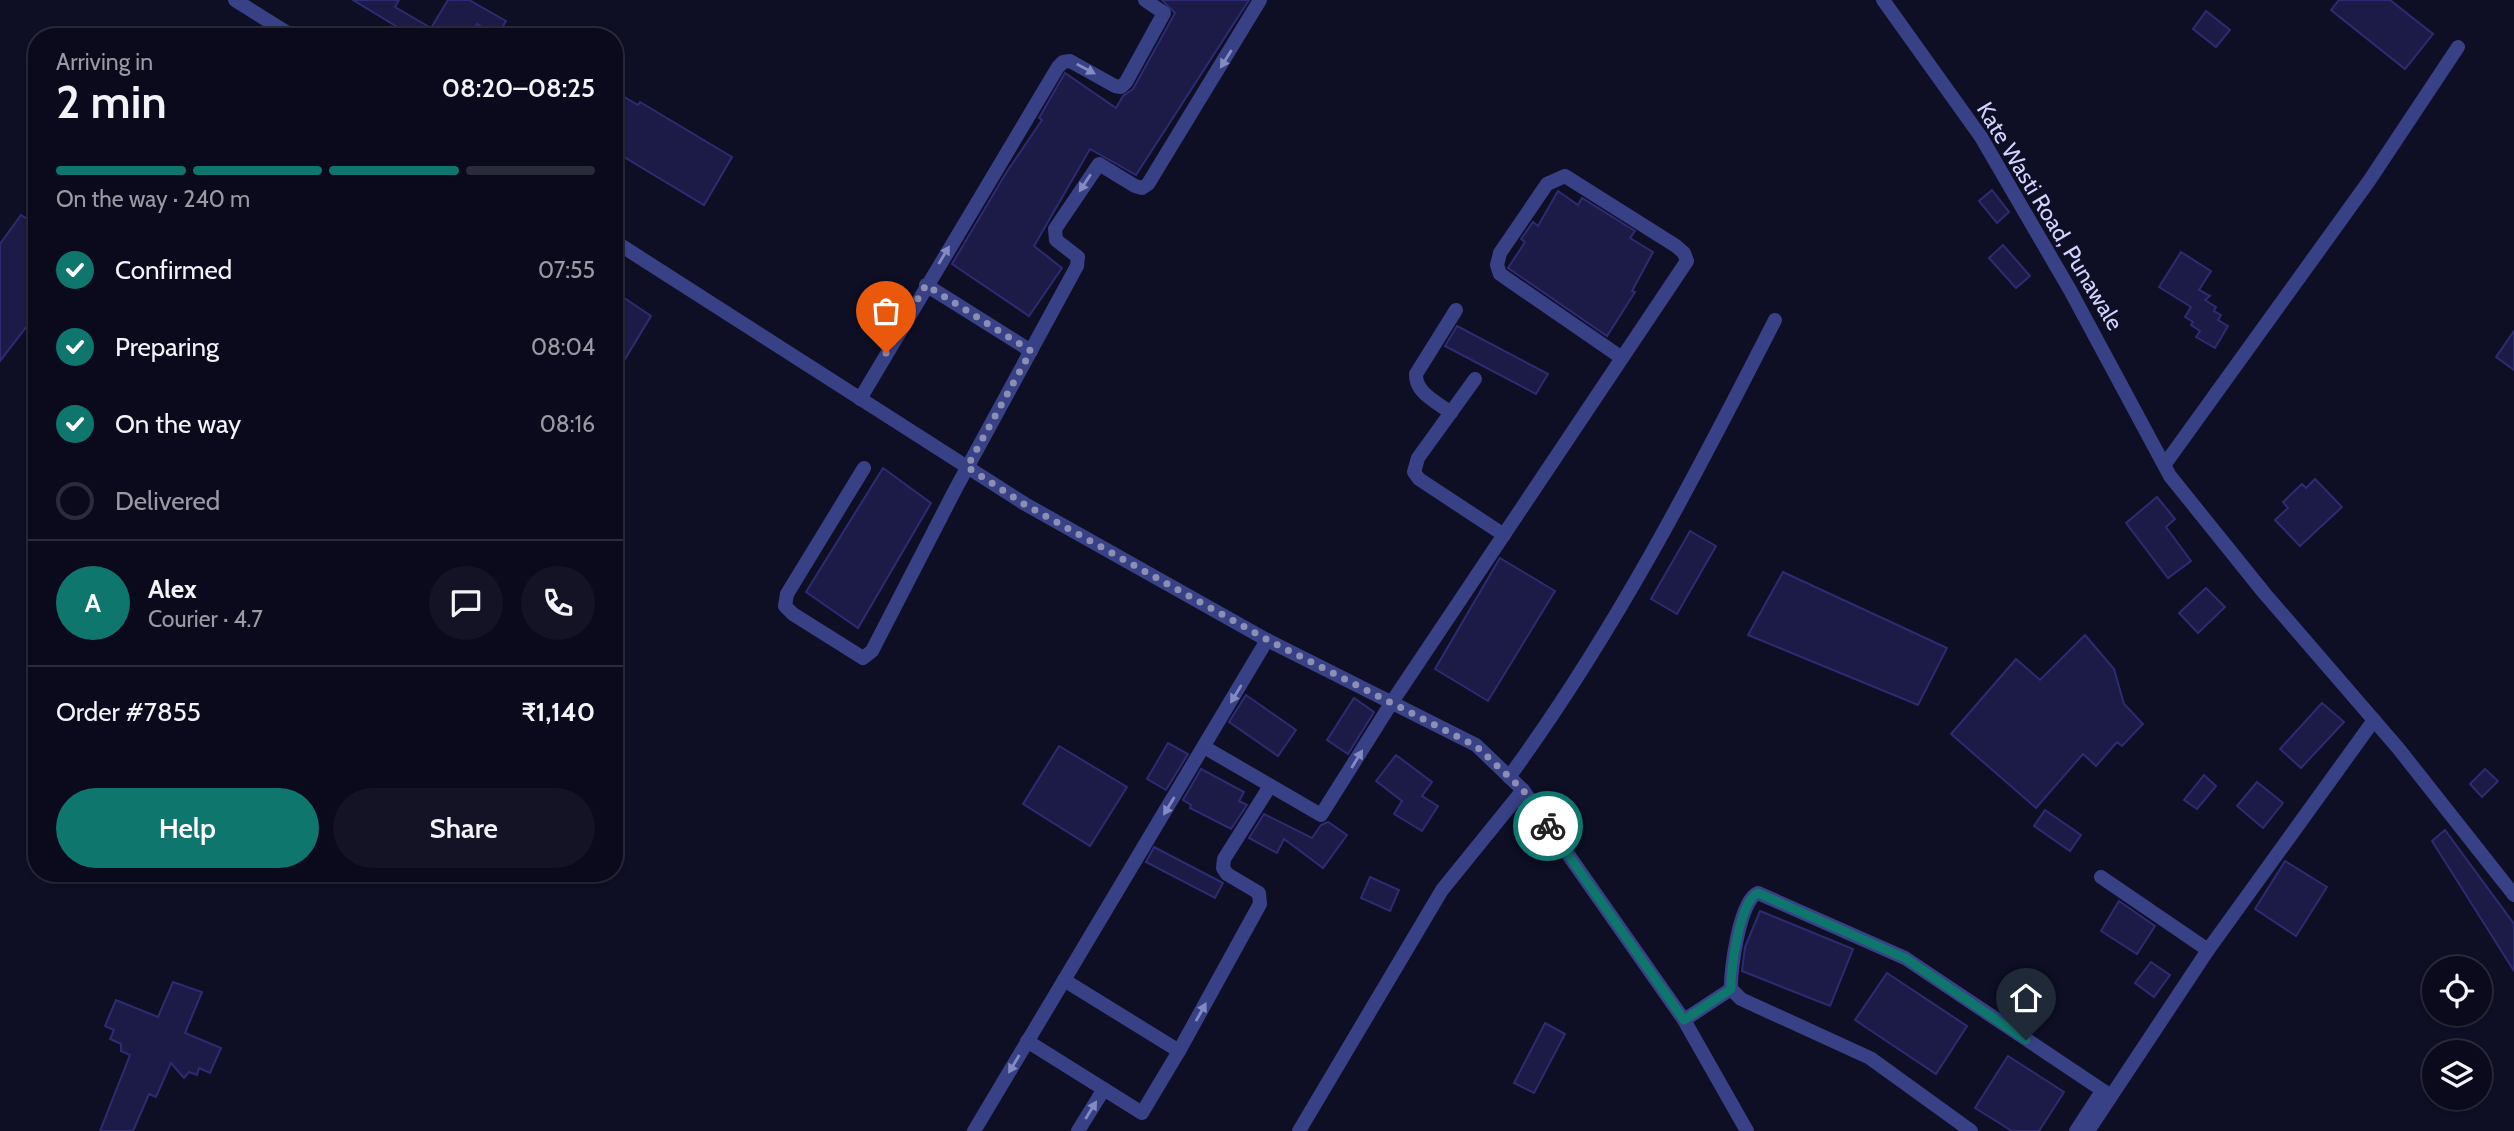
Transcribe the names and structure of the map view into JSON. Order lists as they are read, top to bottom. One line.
{"streets":{"street":["Kate Wasti Road, Punawale"]},"page":{"heading":["2 min","Arriving in","08:20–08:25"],"panel":["Alex","Courier · 4.7","Order #7855","₹1,140"],"bar":"On the way · 240 m","list":[["Confirmed","07:55"],["Preparing","08:04"],["On the way","08:16"],"Delivered"],"round":"A","buttons":["Help","Share"]}}
